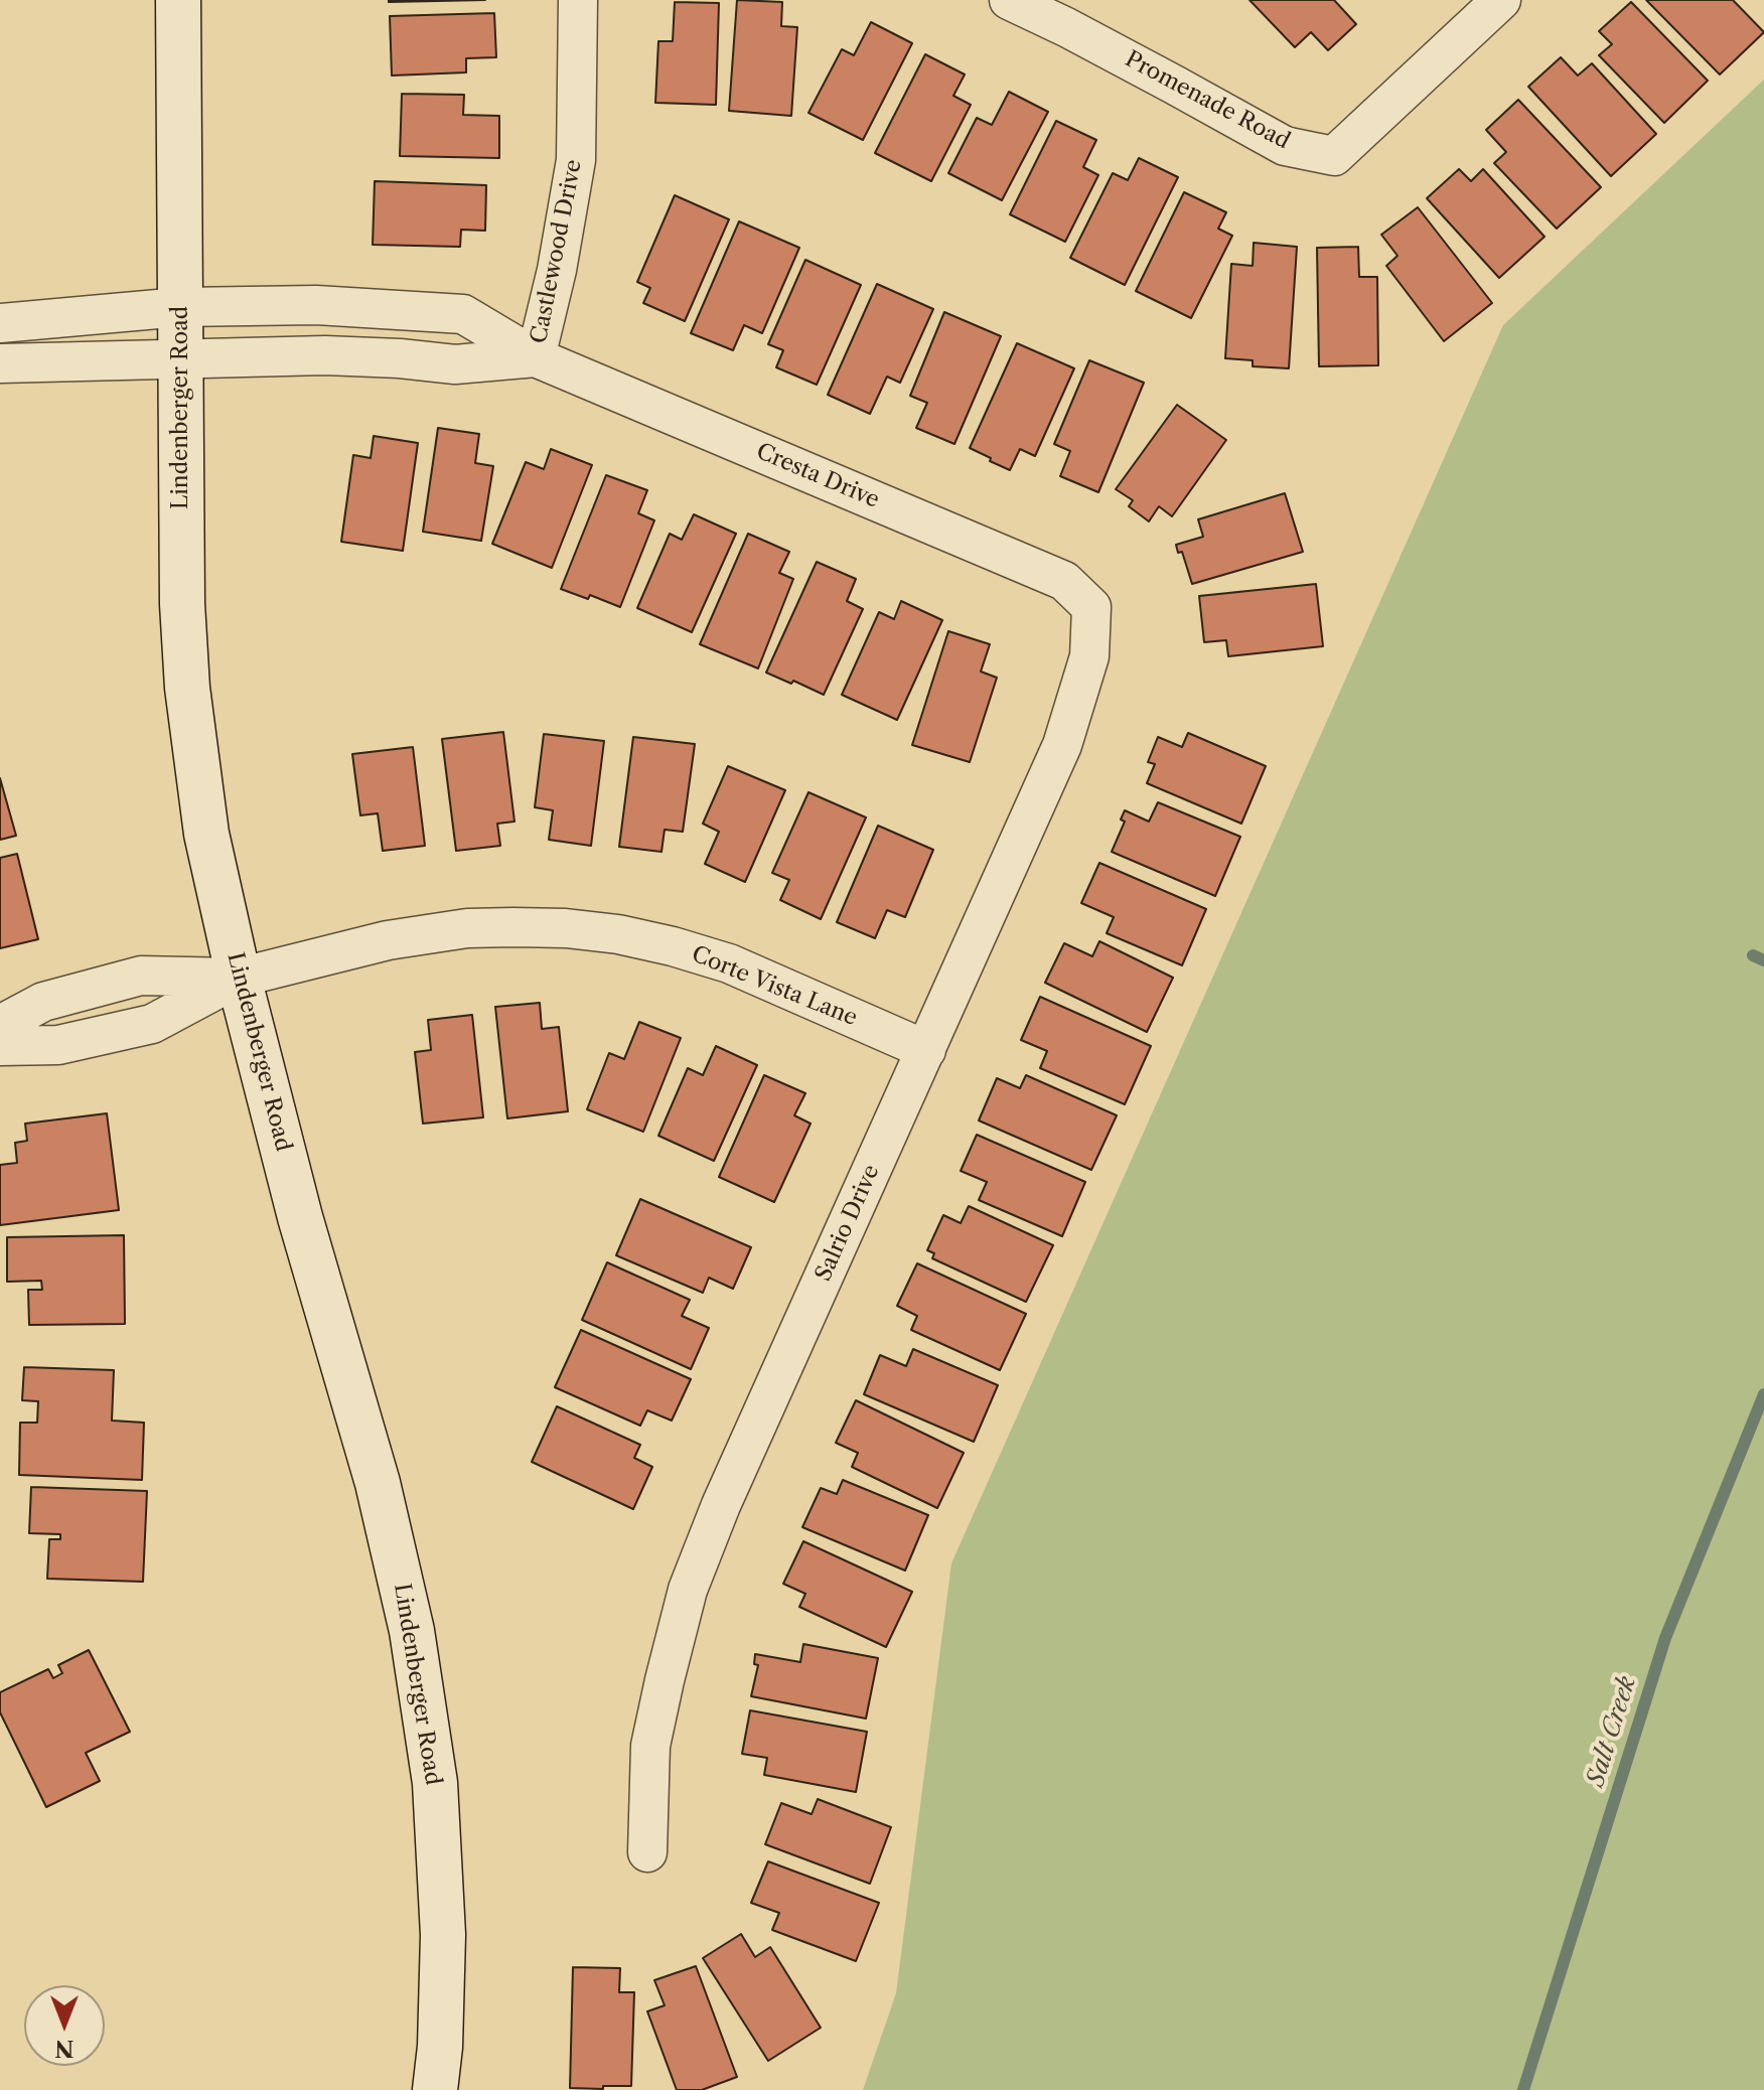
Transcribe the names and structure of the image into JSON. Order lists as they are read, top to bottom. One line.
{"streets":{"street":["Promenade Road","Castlewood Drive","Lindenberger Road","Cresta Drive","Corte Vista Lane","Salrio Drive"]},"crossings":[["Castlewood Drive","Cresta Drive"],["Lindenberger Road","Cresta Drive"],["Lindenberger Road","Corte Vista Lane"],["Cresta Drive","Salrio Drive"],["Corte Vista Lane","Salrio Drive"]],"water":["Salt Creek"],"north":"bottom"}
